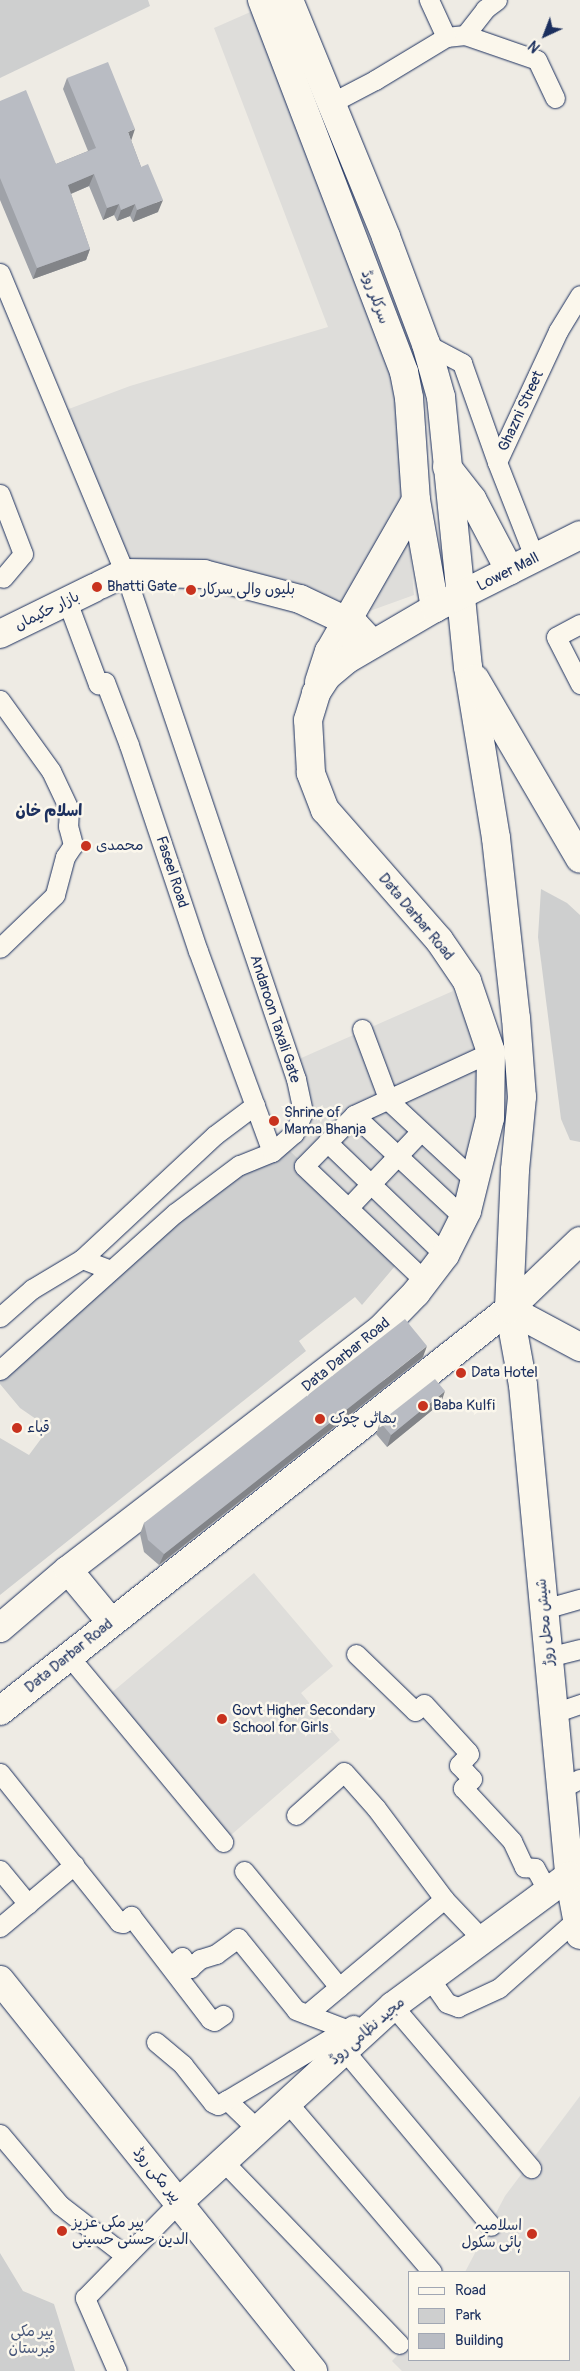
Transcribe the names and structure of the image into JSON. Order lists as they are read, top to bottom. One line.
{"streets":{"main road":["سرکلر روڈ","Lower Mall","بازار حکیماں","Data Darbar Road","شیش محل روڑ","مجید نظامی روڈ","پیر مکی روڈ"],"street":["Ghazni Street","Faseel Road","Andaroon Taxali Gate"]},"crossings":[["سرکلر روڈ","Lower Mall"],["سرکلر روڈ","Data Darbar Road"],["سرکلر روڈ","شیش محل روڑ"],["Ghazni Street","Lower Mall"],["Lower Mall","Data Darbar Road"],["بازار حکیماں","Faseel Road"],["بازار حکیماں","Andaroon Taxali Gate"],["Faseel Road","Andaroon Taxali Gate"],["Data Darbar Road","شیش محل روڑ"],["شیش محل روڑ","مجید نظامی روڈ"],["مجید نظامی روڈ","پیر مکی روڈ"]],"districts":["اسلام خان"],"parks":["پیر مکی قبرستان"],"places":["Bhatti Gate","بلیوں والی سرکار","محمدی","Shrine of Mama Bhanja","Data Hotel","Baba Kulfi","بھاٹی چوک","قباء","Govt Higher Secondary School for Girls","پیر مکی عزیز الدین حسنی حسینی","اسلامیہ ہائی سکول"],"legend":["Road","Park","Building"],"north":"bottom left"}
